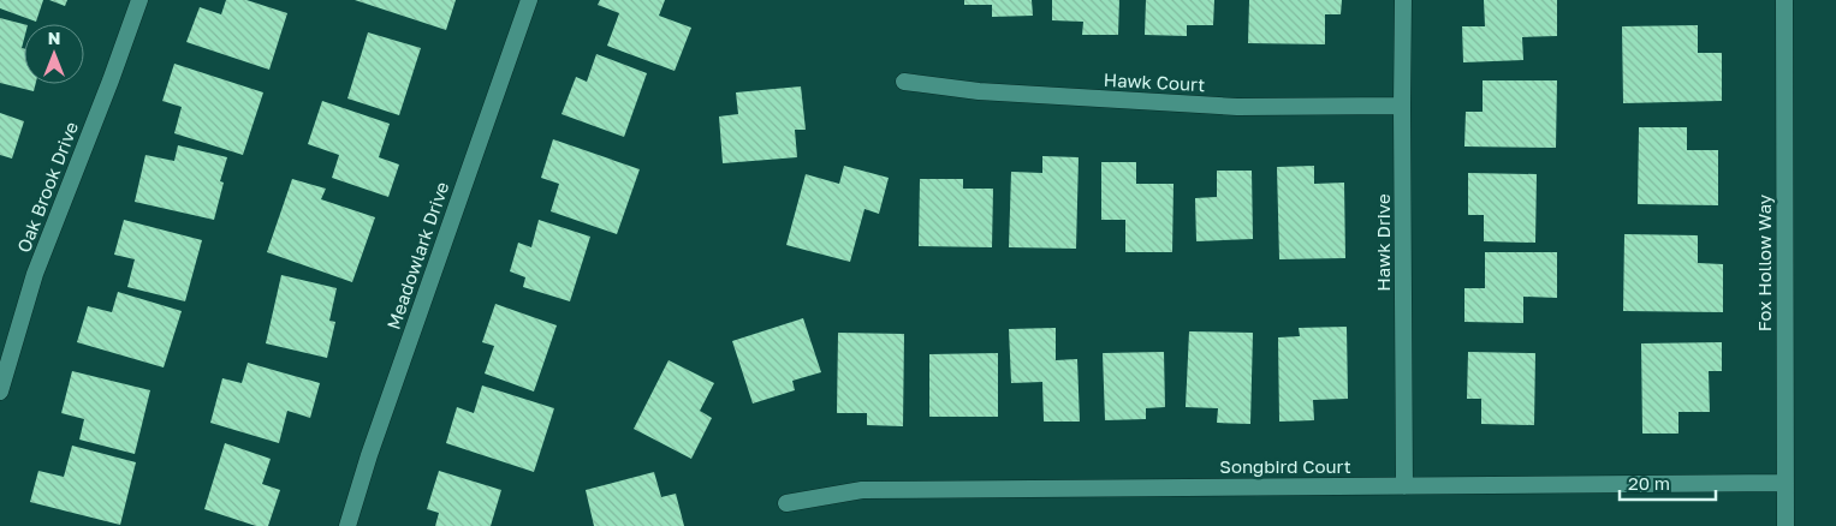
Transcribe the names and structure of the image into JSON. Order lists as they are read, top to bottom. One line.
{"streets":{"street":["Hawk Court","Oak Brook Drive","Hawk Drive","Meadowlark Drive","Fox Hollow Way","Songbird Court"]},"crossings":[["Hawk Court","Hawk Drive"],["Hawk Drive","Songbird Court"],["Fox Hollow Way","Songbird Court"]],"scale_bar":"20 m","north":"top"}
